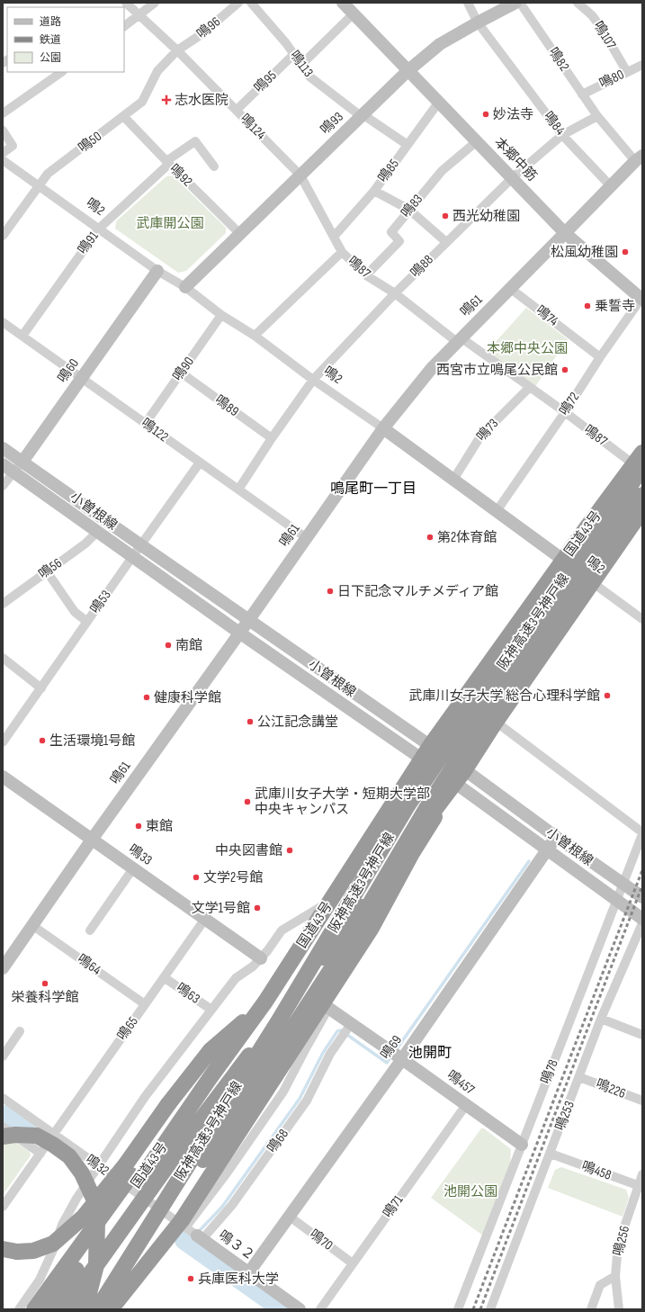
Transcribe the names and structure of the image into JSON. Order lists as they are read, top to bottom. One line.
{"streets":{"highway":["国道43号","阪神高速3号神戸線"],"street":["鳴96","鳴107","鳴82","鳴113","鳴80","鳴95","鳴93","鳴84","鳴124","鳴50","本郷中筋","鳴85","鳴92","鳴83","鳴2","鳴91","鳴88","鳴87","鳴61","鳴74","鳴90","鳴60","鳴72","鳴89","鳴122","鳴73","小曽根線","鳴56","鳴53","鳴33","鳴64","鳴63","鳴65","鳴69","鳴78","鳴457","鳴226","鳴253","鳴68","鳴32","鳴458","鳴71","鳴70","鳴256","鳴３２"]},"crossings":[["鳴96","鳴124"],["鳴96","鳴50"],["鳴107","鳴80"],["鳴82","鳴80"],["鳴82","鳴88"],["鳴113","鳴95"],["鳴113","鳴93"],["鳴113","鳴85"],["鳴95","鳴124"],["鳴93","鳴84"],["鳴93","鳴124"],["鳴93","本郷中筋"],["鳴93","鳴92"],["鳴93","鳴2"],["鳴84","鳴88"],["鳴84","鳴61"],["鳴124","鳴50"],["鳴124","鳴85"],["鳴124","鳴87"],["鳴50","鳴92"],["鳴50","鳴2"],["本郷中筋","鳴85"],["本郷中筋","鳴83"],["本郷中筋","鳴88"],["本郷中筋","鳴61"],["本郷中筋","鳴72"],["鳴92","鳴91"],["鳴83","鳴87"],["鳴2","鳴91"],["鳴2","鳴88"],["鳴2","鳴87"],["鳴2","鳴61"],["鳴2","鳴90"],["鳴2","鳴60"],["鳴2","鳴72"],["鳴2","鳴73"],["鳴2","国道43号"],["鳴91","鳴122"],["鳴88","鳴87"],["鳴88","鳴89"],["鳴88","鳴122"],["鳴87","鳴61"],["鳴87","鳴72"],["鳴87","鳴73"],["鳴87","国道43号"],["鳴87","阪神高速3号神戸線"],["鳴61","鳴74"],["鳴61","鳴122"],["鳴61","小曽根線"],["鳴61","鳴33"],["鳴61","鳴64"],["鳴74","鳴72"],["鳴90","鳴89"],["鳴90","鳴122"],["鳴60","鳴122"],["鳴60","小曽根線"],["鳴122","鳴53"],["小曽根線","国道43号"],["小曽根線","鳴56"],["小曽根線","鳴53"],["小曽根線","鳴69"],["小曽根線","鳴78"],["国道43号","阪神高速3号神戸線"],["鳴33","鳴65"],["鳴64","鳴65"],["鳴63","鳴65"],["鳴65","鳴32"],["鳴69","鳴457"],["鳴69","鳴70"],["鳴69","鳴３２"],["鳴78","鳴457"],["鳴457","鳴68"],["鳴457","鳴71"],["鳴226","鳴253"],["鳴253","鳴458"],["鳴68","鳴32"],["鳴68","鳴３２"],["鳴32","鳴３２"],["鳴458","鳴256"],["鳴71","鳴70"]],"districts":["鳴尾町一丁目","池開町"],"parks":["武庫開公園","本郷中央公園","池開公園"],"places":{"health":["志水医院"],"other":["妙法寺","西光幼稚園","松風幼稚園","乗誓寺","西宮市立鳴尾公民館","第2体育館","日下記念マルチメディア館","南館","武庫川女子大学 総合心理科学館","健康科学館","公江記念講堂","生活環境1号館","武庫川女子大学・短期大学部 中央キャンパス","東館","中央図書館","文学2号館","文学1号館","栄養科学館","兵庫医科大学"]},"legend":["道路","鉄道","公園"]}
